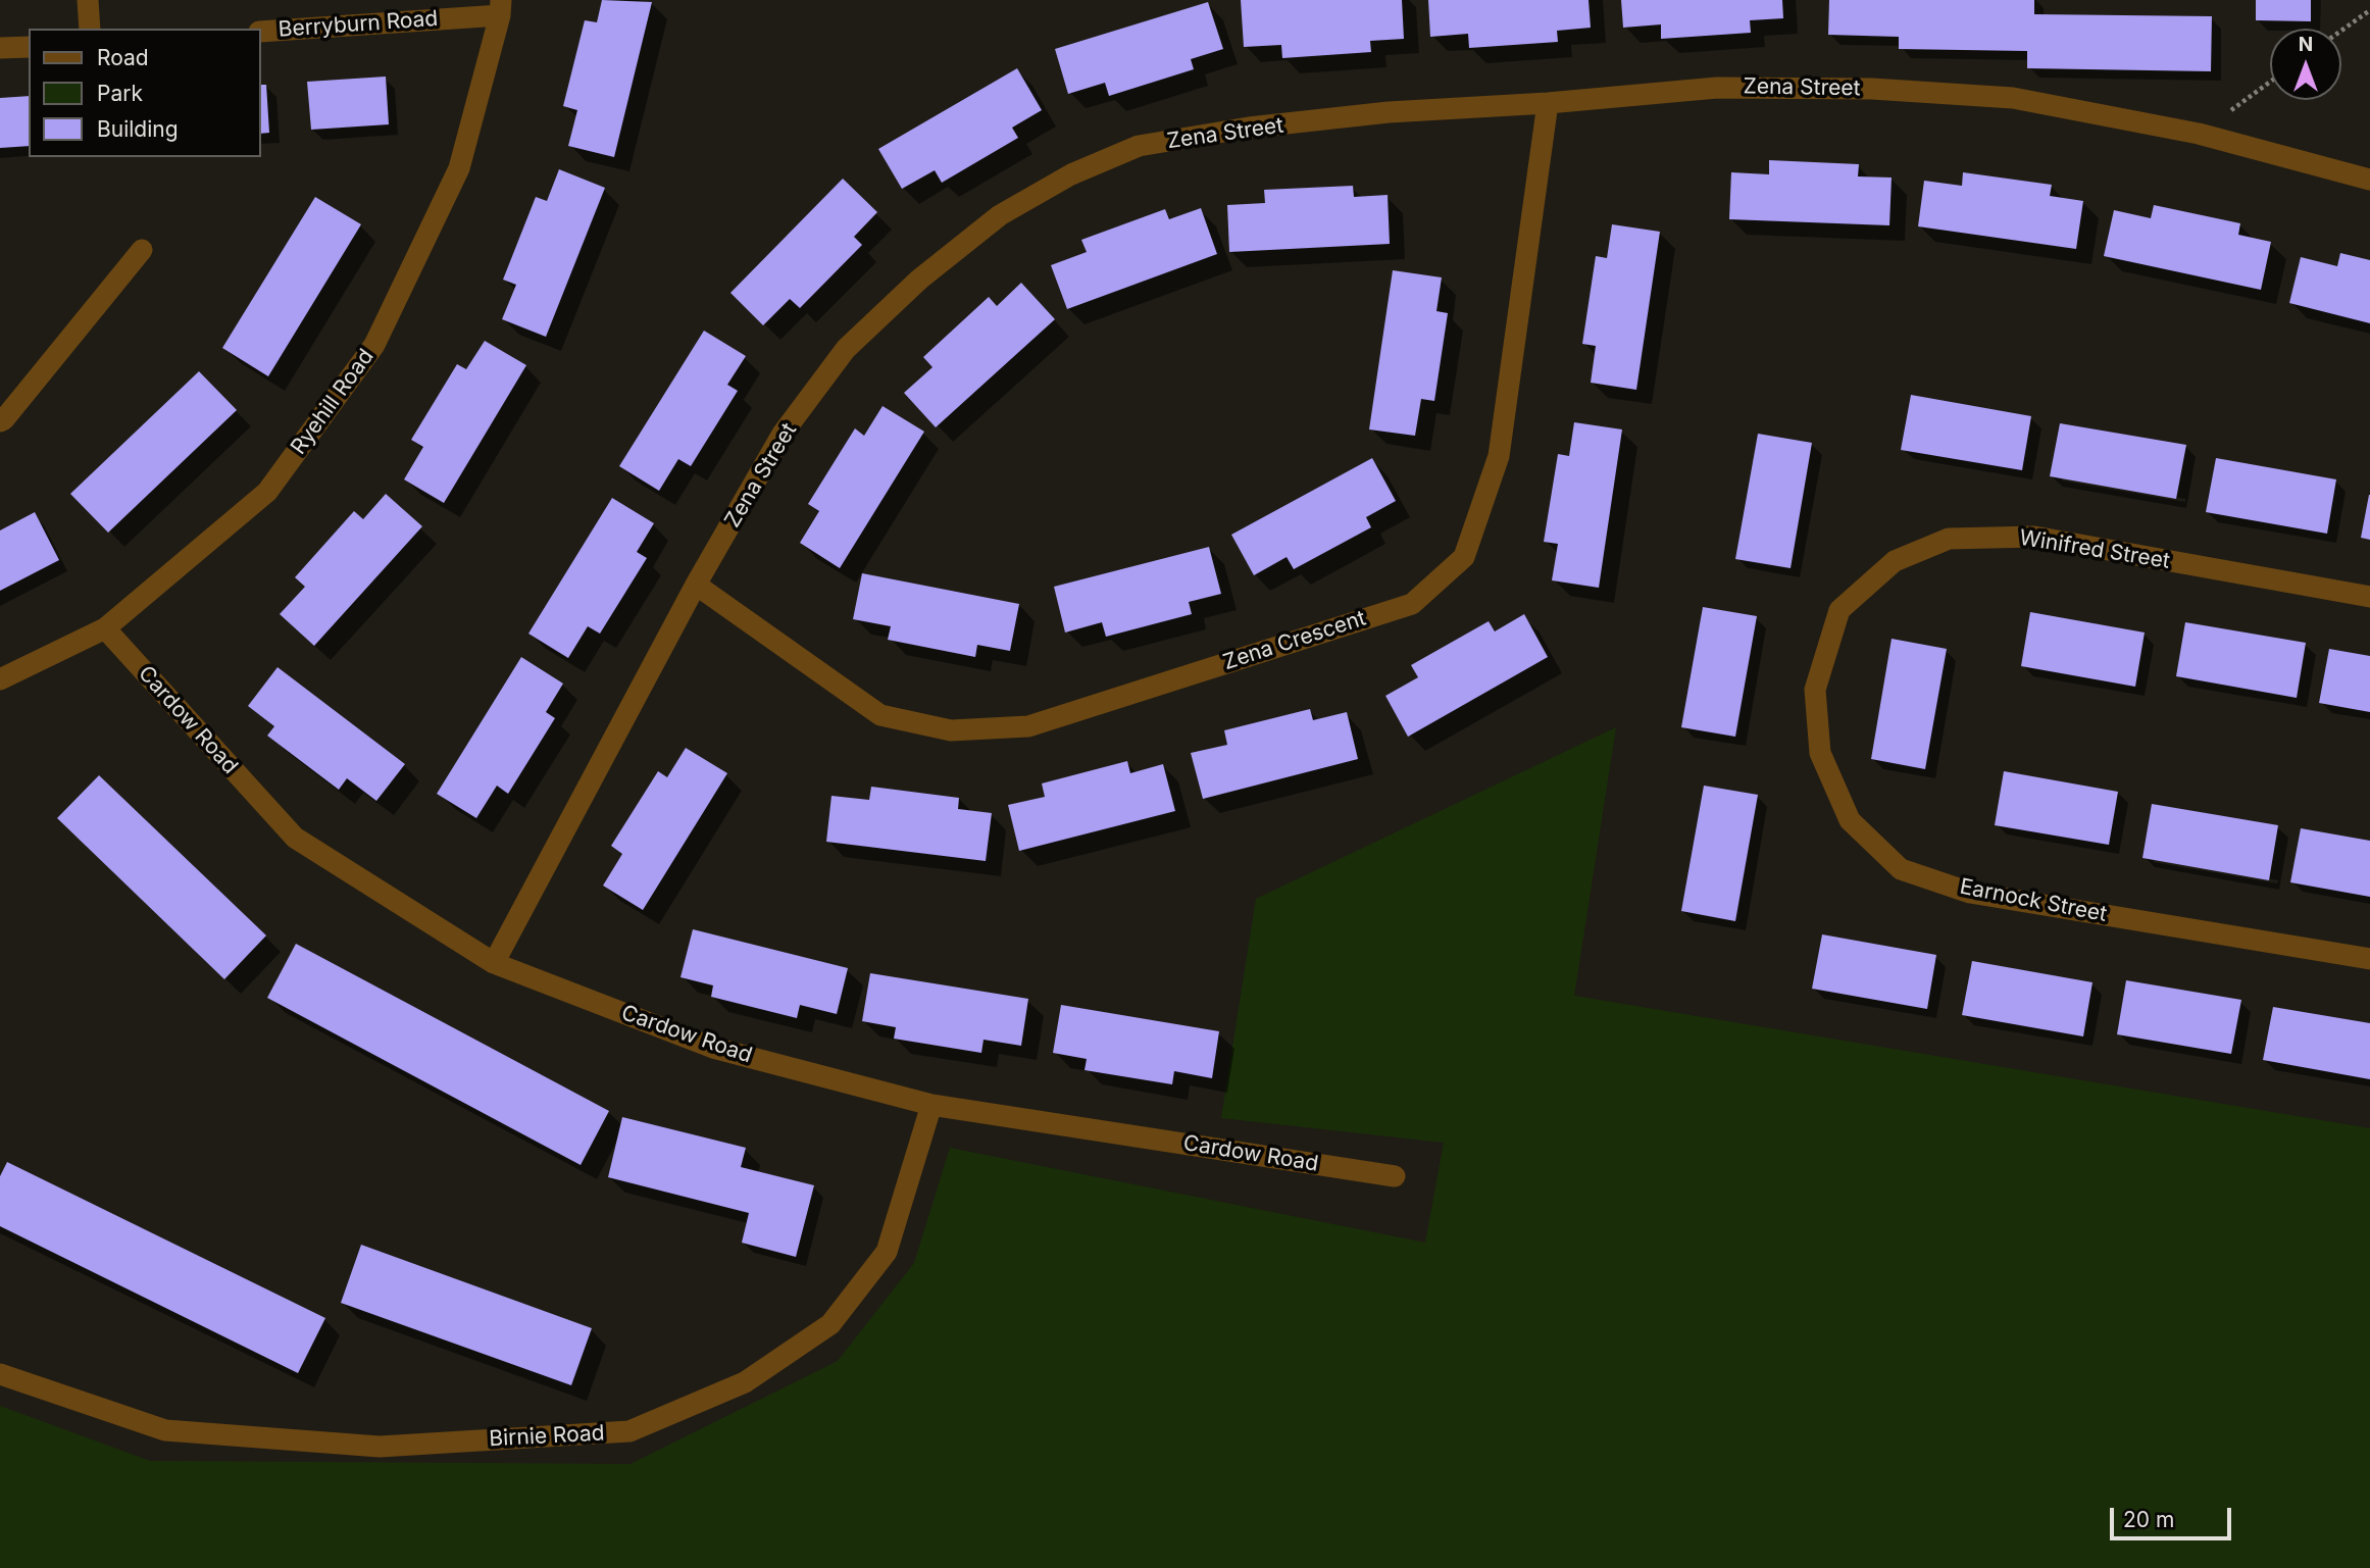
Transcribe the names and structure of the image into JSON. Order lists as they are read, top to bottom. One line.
{"streets":{"street":["Berryburn Road","Zena Street","Ryehill Road","Winifred Street","Zena Crescent","Cardow Road","Earnock Street","Birnie Road"]},"crossings":[["Berryburn Road","Ryehill Road"],["Zena Street","Zena Crescent"],["Zena Street","Cardow Road"],["Ryehill Road","Cardow Road"],["Winifred Street","Earnock Street"],["Cardow Road","Birnie Road"]],"legend":["Road","Park","Building"],"scale_bar":"20 m","north":"top"}
